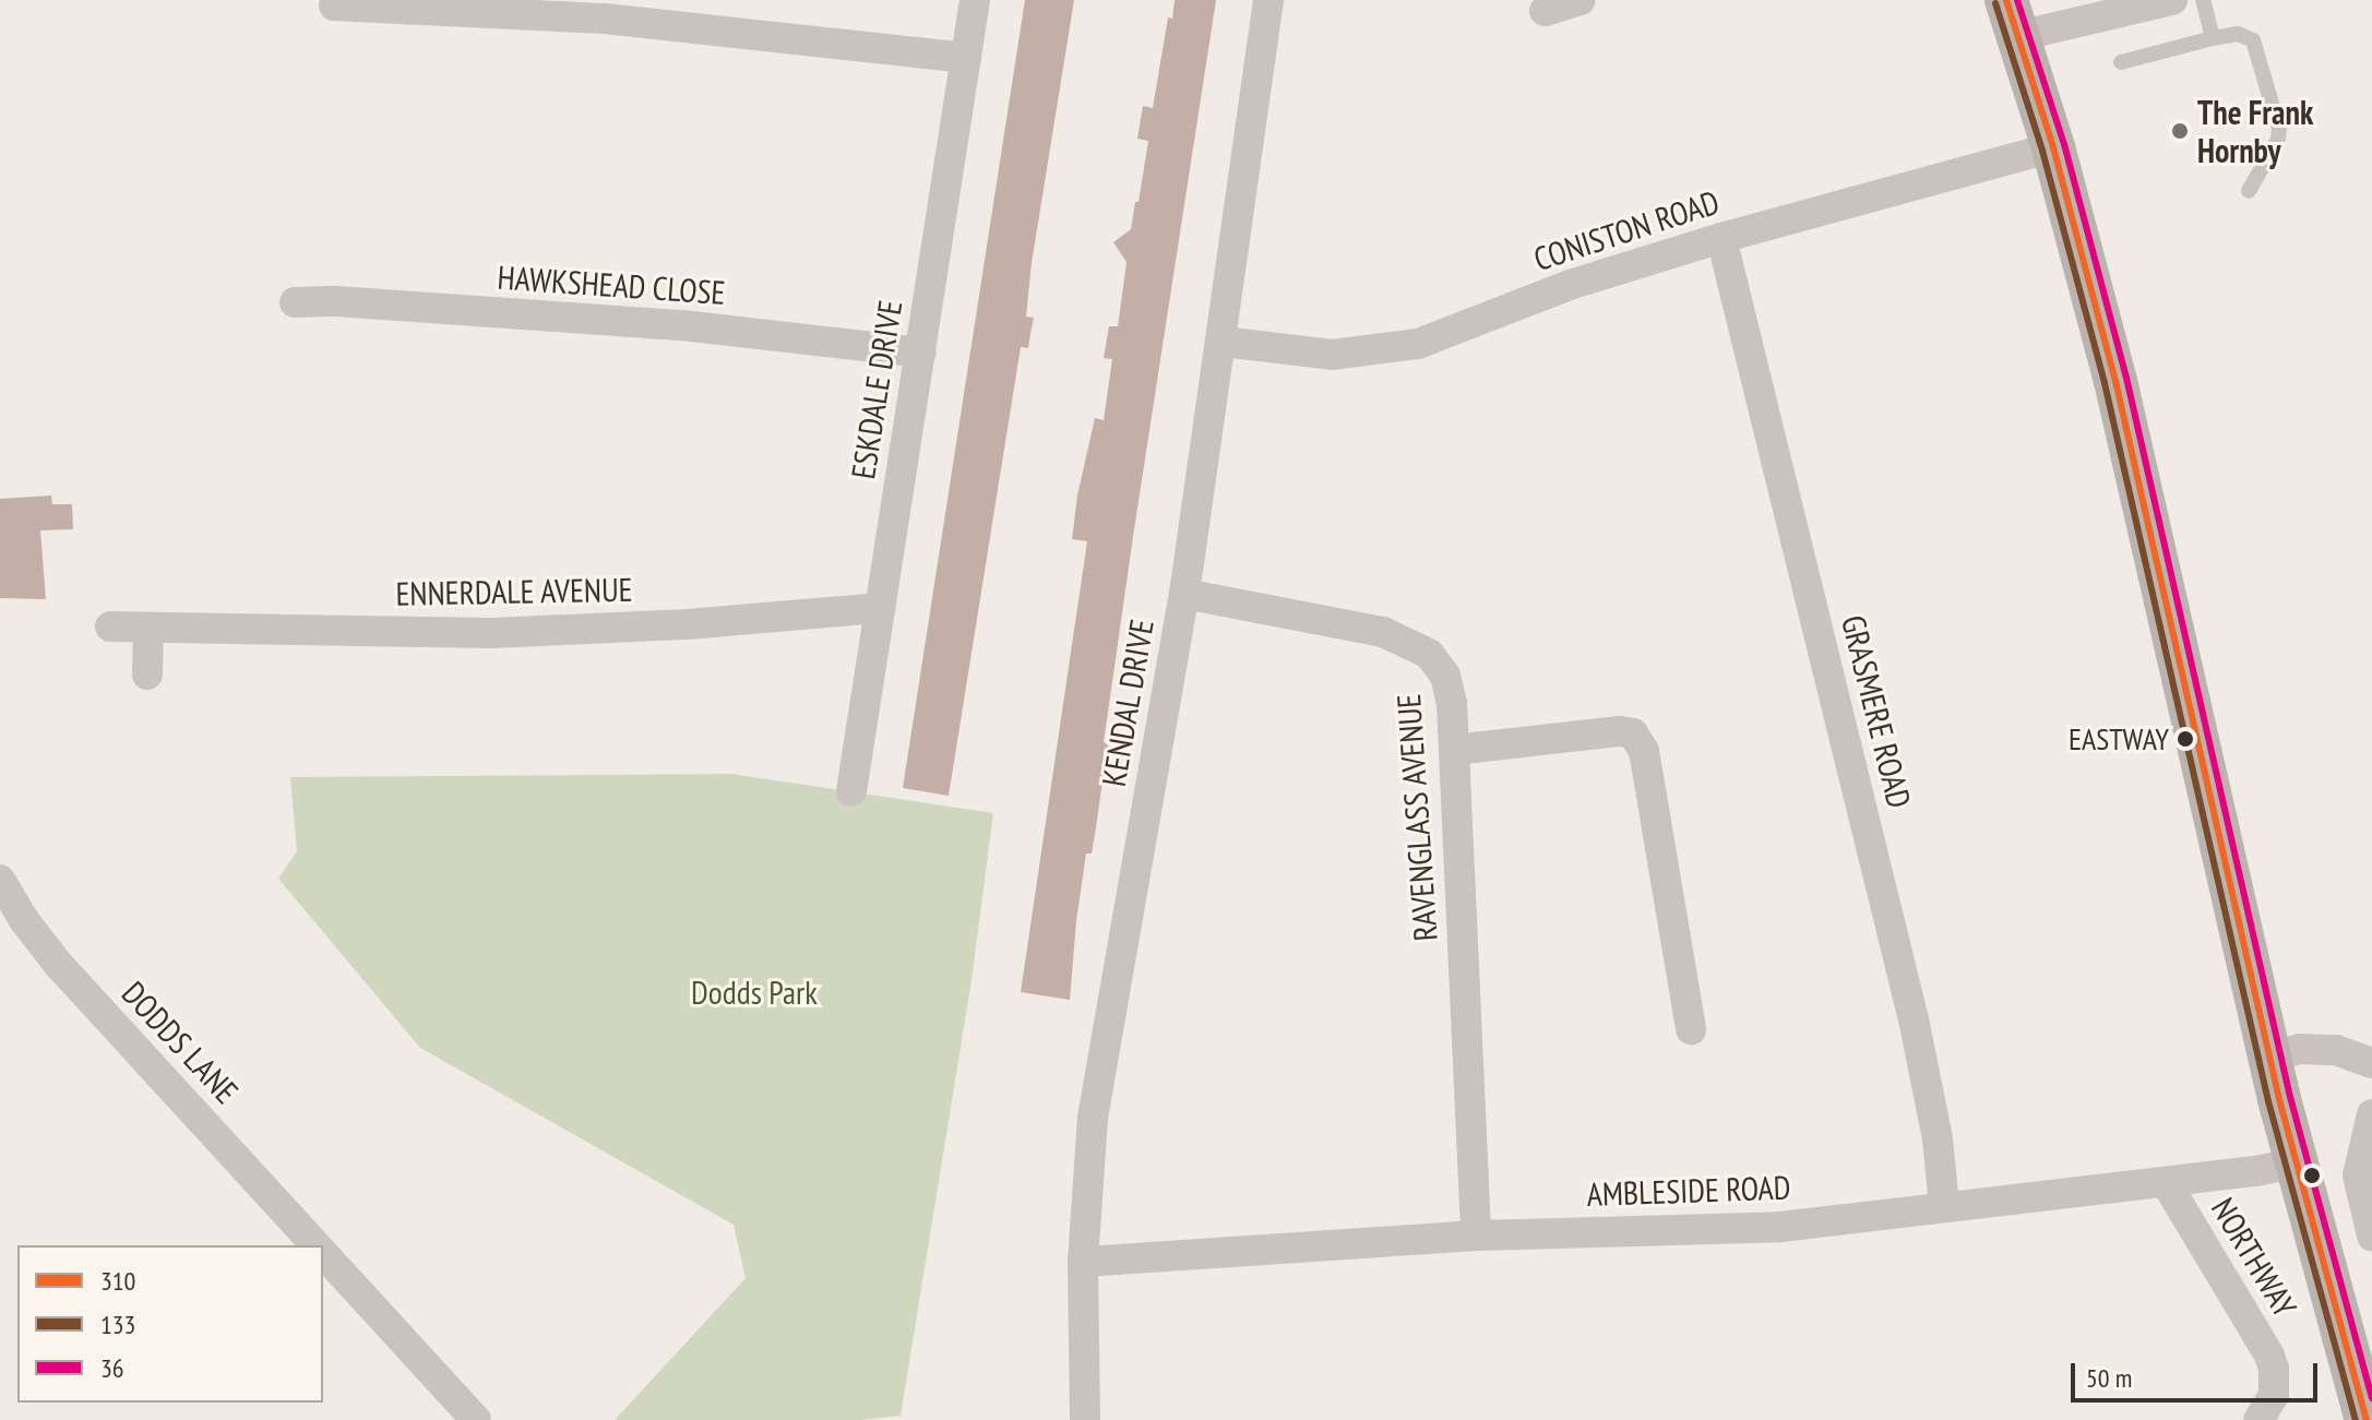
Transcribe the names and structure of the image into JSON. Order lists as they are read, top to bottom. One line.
{"streets":{"street":["CONISTON ROAD","HAWKSHEAD CLOSE","ESKDALE DRIVE","ENNERDALE AVENUE","KENDAL DRIVE","GRASMERE ROAD","RAVENGLASS AVENUE","DODDS LANE","AMBLESIDE ROAD","NORTHWAY"]},"crossings":[["CONISTON ROAD","KENDAL DRIVE"],["CONISTON ROAD","GRASMERE ROAD"],["HAWKSHEAD CLOSE","ESKDALE DRIVE"],["ESKDALE DRIVE","ENNERDALE AVENUE"],["KENDAL DRIVE","RAVENGLASS AVENUE"],["KENDAL DRIVE","AMBLESIDE ROAD"],["GRASMERE ROAD","AMBLESIDE ROAD"],["RAVENGLASS AVENUE","AMBLESIDE ROAD"],["AMBLESIDE ROAD","NORTHWAY"]],"parks":["Dodds Park"],"places":["The Frank Hornby","EASTWAY"],"lines":["transit line 310","transit line 36","transit line 133"],"legend":["310","133","36"],"scale_bar":"50 m"}
